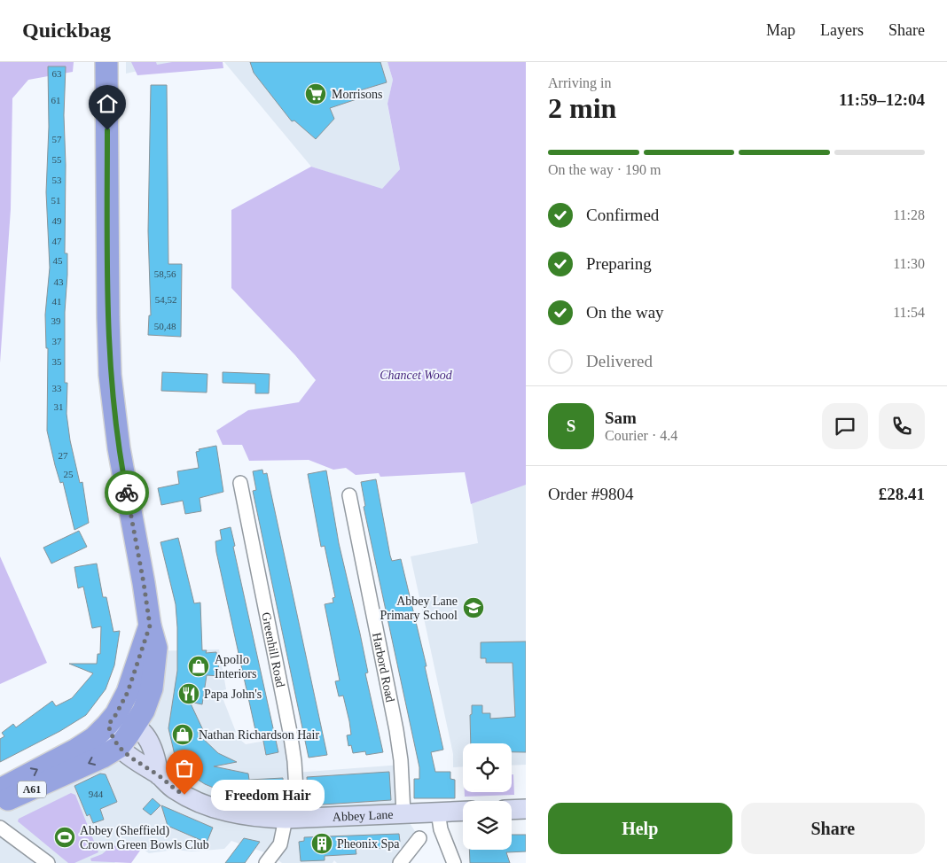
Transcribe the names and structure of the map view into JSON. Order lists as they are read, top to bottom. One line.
{"streets":{"highway":["A61"],"main road":["Abbey Lane"],"street":["Greenhill Road","Harbord Road"]},"crossings":[["Greenhill Road","Abbey Lane"],["Harbord Road","Abbey Lane"],["A61","Abbey Lane"]],"parks":["Chancet Wood"],"places":{"supermarket":["Morrisons"],"school or university":["Abbey Lane Primary School"],"shop":["Apollo Interiors","Nathan Richardson Hair"],"restaurant":["Papa John's"],"other":["Freedom Hair"],"sports":["Abbey (Sheffield) Crown Green Bowls Club"],"building":["Pheonix Spa"]},"house_numbers":["63","61","57","55","53","51","49","47","45","58,56","43","54,52","41","39","50,48","37","35","33","31","27","25","944"],"page":{"header":"Quickbag","nav":["Map","Layers","Share"],"heading":["2 min","Arriving in","11:59–12:04"],"panel":["Sam","Courier · 4.4","Order #9804","£28.41"],"bar":"On the way · 190 m","list":[["Confirmed","11:28"],["Preparing","11:30"],["On the way","11:54"],"Delivered"],"round":"S","bubble":"Freedom Hair","buttons":["Help","Share"]}}
